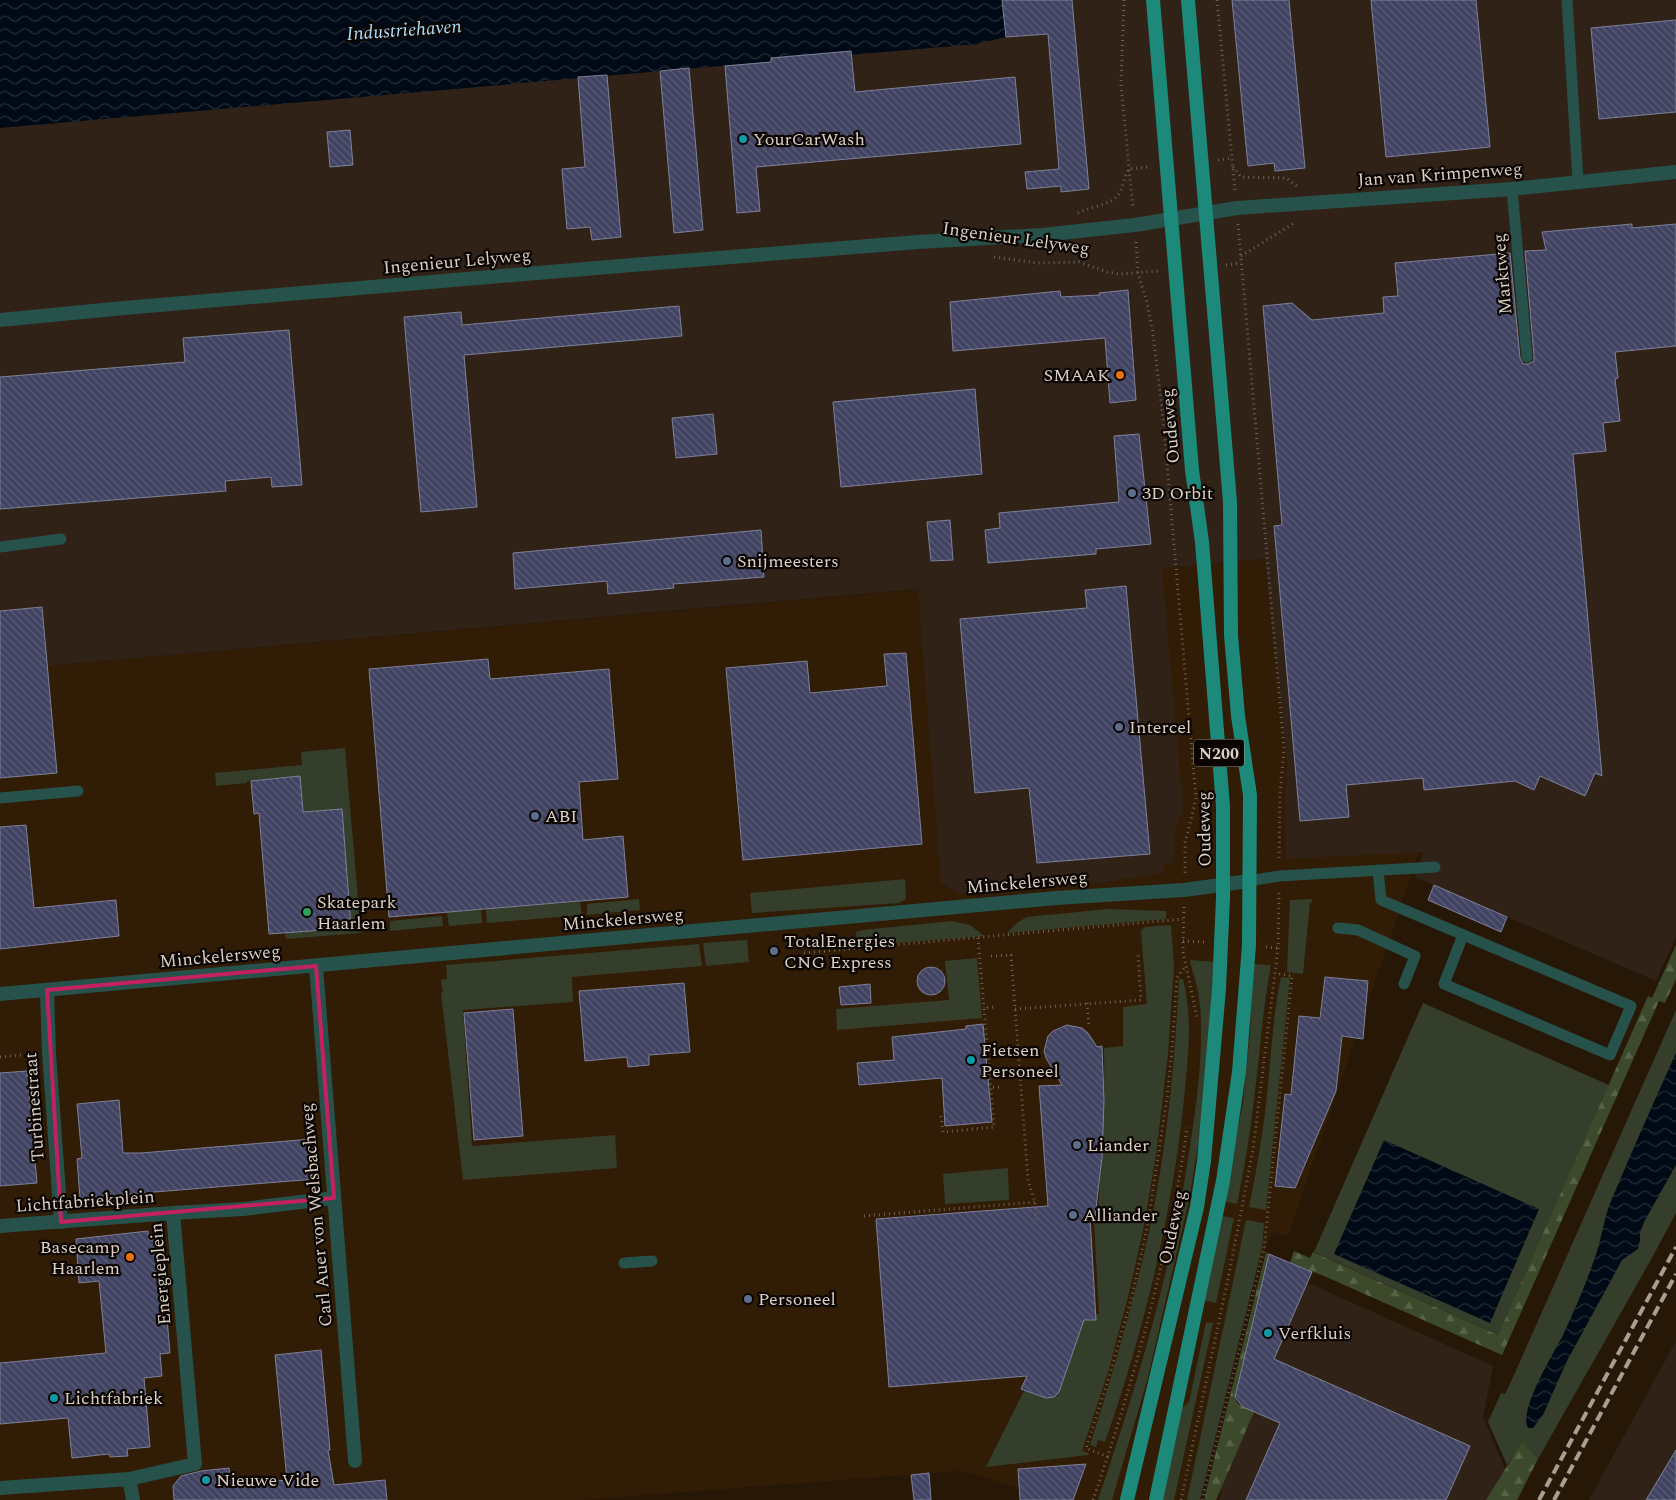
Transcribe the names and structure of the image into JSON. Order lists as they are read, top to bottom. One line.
{"streets":{"main road":["Oudeweg","N200"],"street":["Jan van Krimpenweg","Ingenieur Lelyweg","Minckelersweg","Turbinestraat","Lichtfabriekplein","Carl Auer von Welsbachweg","Energieplein"],"lane":["Marktweg"]},"crossings":[["Jan van Krimpenweg","Ingenieur Lelyweg"],["Jan van Krimpenweg","Marktweg"],["Jan van Krimpenweg","Oudeweg"],["Jan van Krimpenweg","N200"],["Ingenieur Lelyweg","Oudeweg"],["Oudeweg","Minckelersweg"],["N200","Minckelersweg"],["Minckelersweg","Turbinestraat"],["Minckelersweg","Carl Auer von Welsbachweg"],["Turbinestraat","Lichtfabriekplein"],["Lichtfabriekplein","Energieplein"],["Carl Auer von Welsbachweg","Energieplein"]],"water":["Industriehaven"],"places":["YourCarWash","SMAAK","3D Orbit","Snijmeesters","Intercel","ABI","Skatepark Haarlem","TotalEnergies CNG Express","Fietsen Personeel","Liander","Alliander","Basecamp Haarlem","Personeel","Verfkluis","Lichtfabriek","Nieuwe Vide"]}
